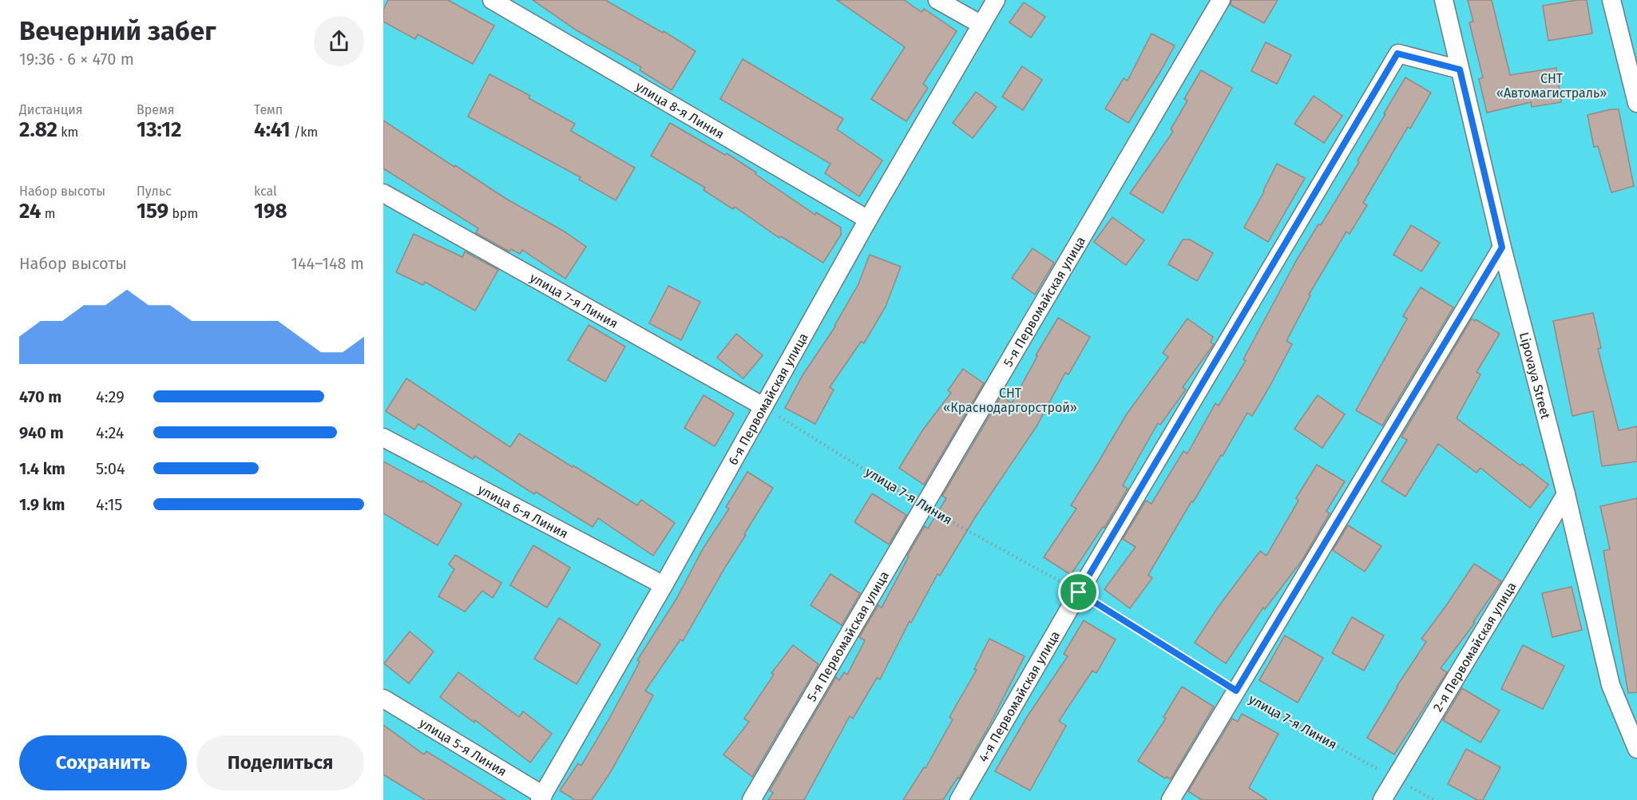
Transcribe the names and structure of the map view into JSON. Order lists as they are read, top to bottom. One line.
{"streets":{"street":["улица 8-я Линия","улица 7-я Линия","5-я Первомайская улица","Lipovaya Street","6-я Первомайская улица","улица 6-я Линия","2-я Первомайская улица","4-я Первомайская улица","улица 5-я Линия"]},"crossings":[["улица 8-я Линия","6-я Первомайская улица"],["улица 7-я Линия","5-я Первомайская улица"],["улица 7-я Линия","6-я Первомайская улица"],["улица 7-я Линия","2-я Первомайская улица"],["улица 7-я Линия","4-я Первомайская улица"],["Lipovaya Street","2-я Первомайская улица"],["Lipovaya Street","4-я Первомайская улица"],["6-я Первомайская улица","улица 6-я Линия"],["6-я Первомайская улица","улица 5-я Линия"]],"parks":["СНТ «Автомагистраль»","СНТ «Краснодаргорстрой»"],"page":{"heading":["Вечерний забег","19:36 · 6 × 470 m"],"stats":[["Дистанция","2.82 km"],["Время","13:12"],["Темп","4:41 /km"],["Набор высоты","24 m"],["Пульс","159 bpm"],["kcal","198"]],"chart":["Набор высоты","144–148 m"],"list":[{"name":"470 m","note":"4:29"},{"name":"940 m","note":"4:24"},{"name":"1.4 km","note":"5:04"},{"name":"1.9 km","note":"4:15"}],"buttons":["Сохранить","Поделиться"]}}
